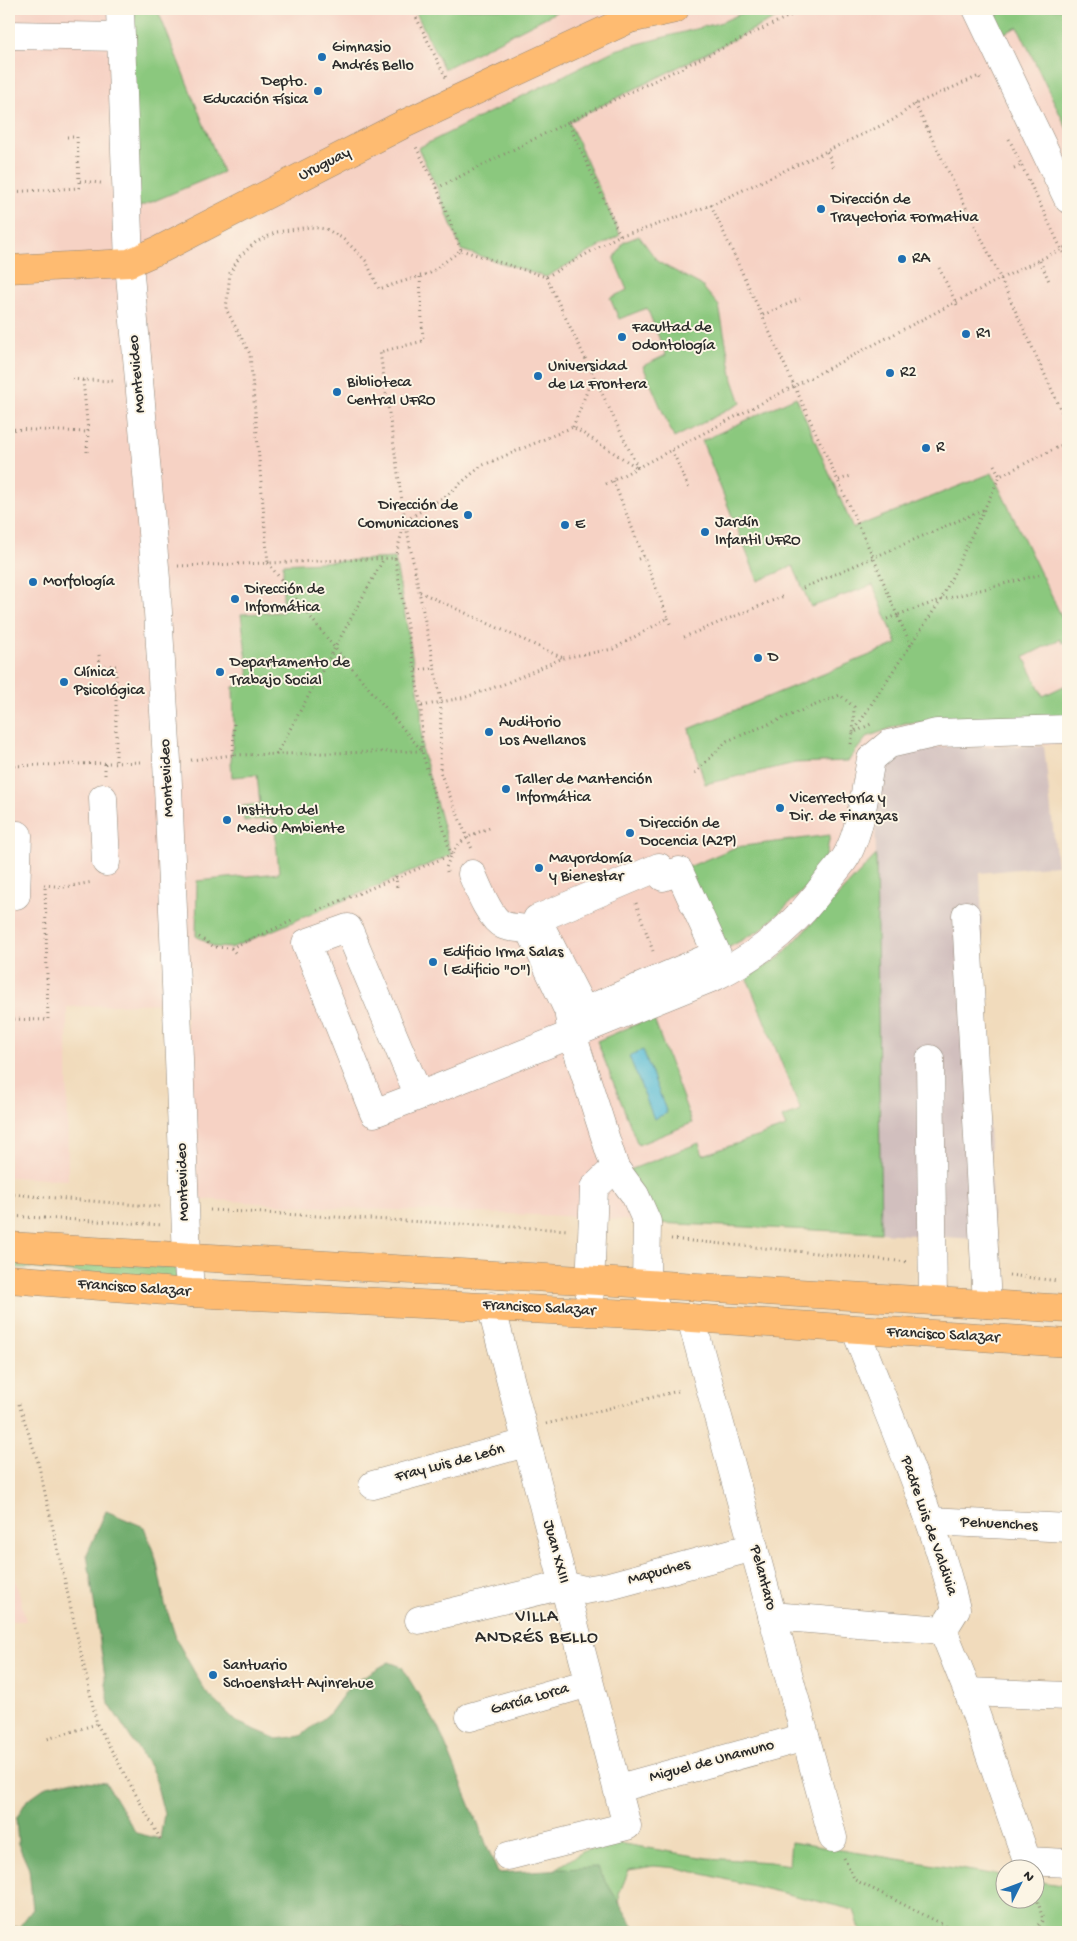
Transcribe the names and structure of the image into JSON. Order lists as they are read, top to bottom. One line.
{"streets":{"main road":["Uruguay","Francisco Salazar"],"street":["Montevideo","Fray Luis de León","Pehuenches","Padre Luis de Valdivia","Juan XXIII","Mapuches","Pelantaro","García Lorca","Miguel de Unamuno"]},"crossings":[["Uruguay","Montevideo"],["Montevideo","Francisco Salazar"],["Francisco Salazar","Padre Luis de Valdivia"],["Francisco Salazar","Juan XXIII"],["Francisco Salazar","Pelantaro"],["Fray Luis de León","Juan XXIII"],["Pehuenches","Padre Luis de Valdivia"],["Juan XXIII","Mapuches"],["Juan XXIII","García Lorca"],["Juan XXIII","Miguel de Unamuno"],["Mapuches","Pelantaro"],["Pelantaro","Miguel de Unamuno"]],"districts":["VILLA ANDRÉS BELLO"],"places":["Gimnasio Andrés Bello","Depto. Educación Física","Dirección de Trayectoria Formativa","RA","R1","Facultad de Odontología","R2","Universidad de La Frontera","Biblioteca Central UFRO","R","Dirección de Comunicaciones","E","Jardín Infantil UFRO","Morfología","Dirección de Informática","D","Departamento de Trabajo Social","Clínica Psicológica","Auditorio Los Avellanos","Taller de Mantención Informática","Vicerrectoría y Dir. de Finanzas","Instituto del Medio Ambiente","Dirección de Docencia (A2P)","Mayordomía y Bienestar","Edificio Irma Salas ( Edificio \"O\")","Santuario Schoenstatt Ayinrehue"],"north":"top right"}
